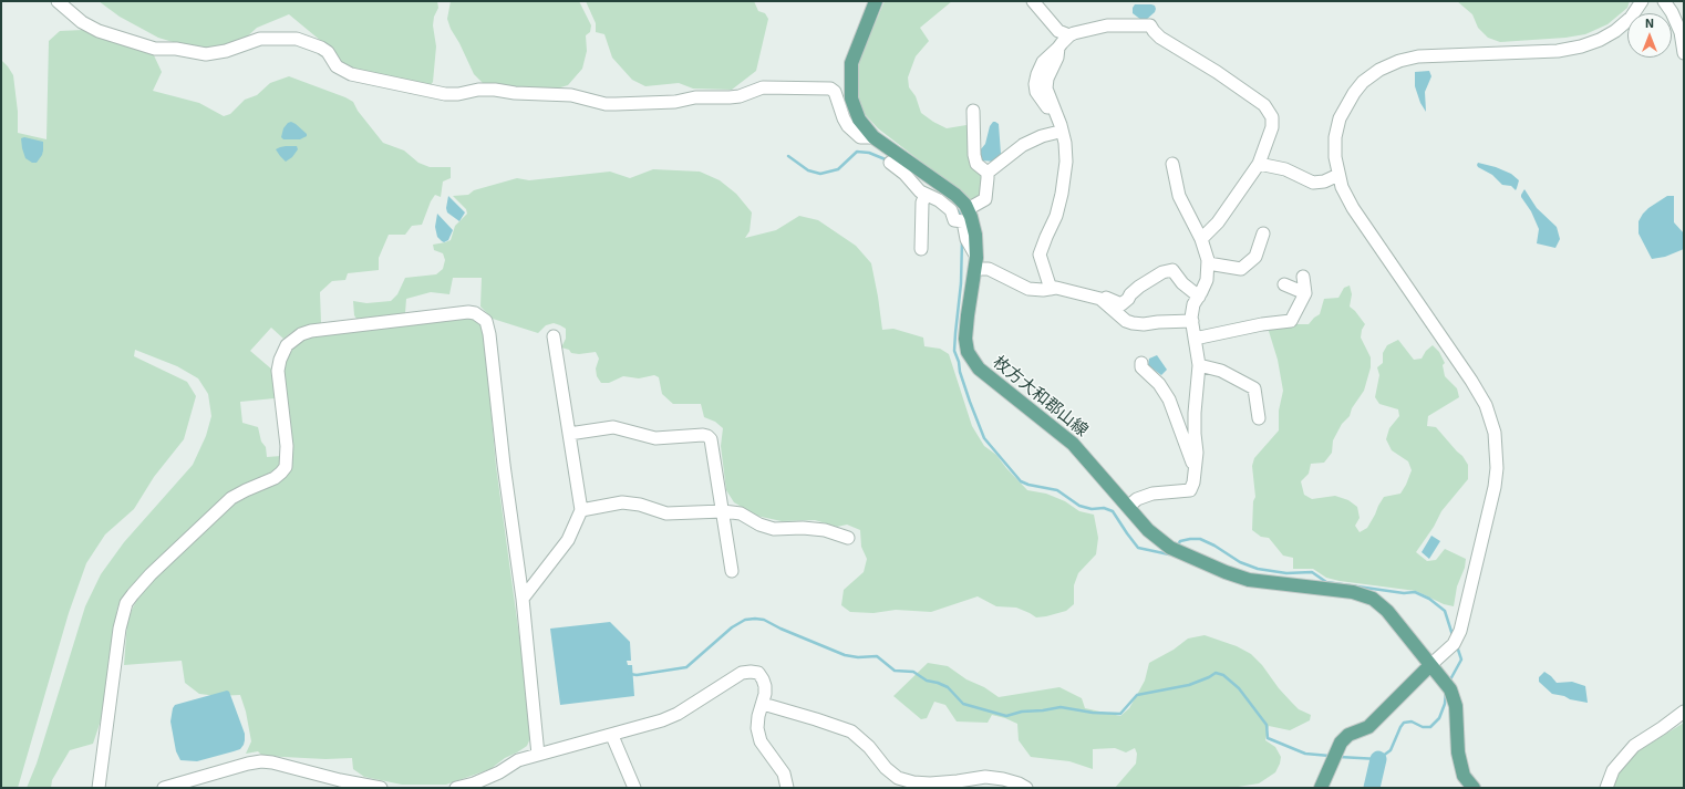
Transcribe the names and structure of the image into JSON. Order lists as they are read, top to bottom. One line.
{"streets":{"main road":["枚方大和郡山線"]},"north":"top"}
